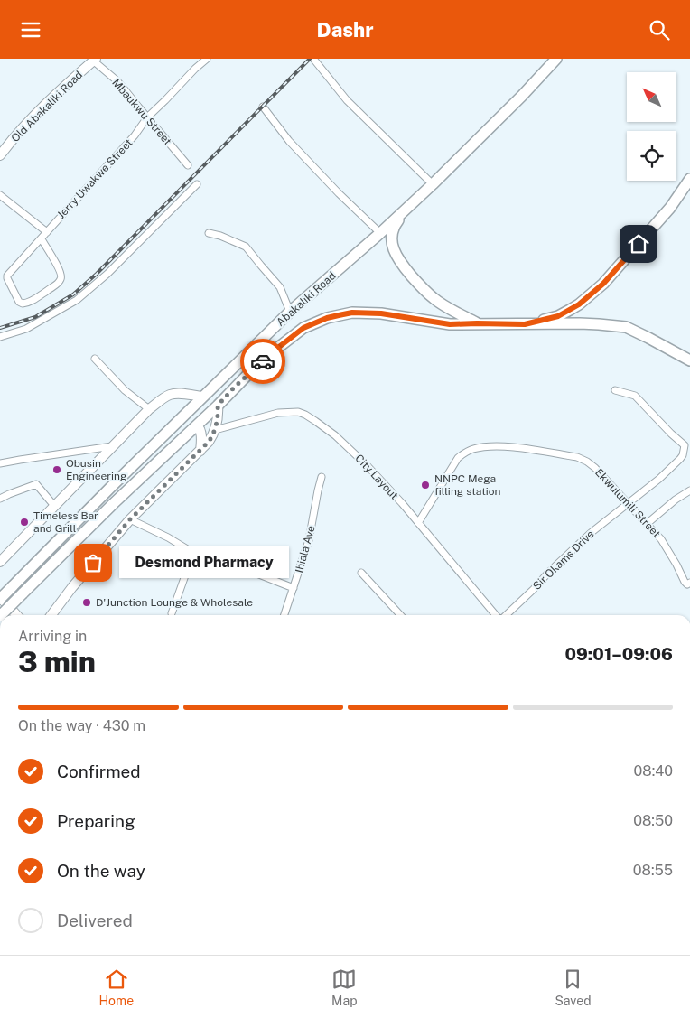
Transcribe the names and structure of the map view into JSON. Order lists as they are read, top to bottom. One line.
{"streets":{"highway":["Abakaliki Road"],"main road":["Old Abakaliki Road"],"street":["Mbaukwu Street","Jerry Uwakwe Street","City Layout","Ekwulumili Street","Ihiala Ave","Sir Okams Drive"]},"crossings":[["Old Abakaliki Road","Mbaukwu Street"],["Mbaukwu Street","Jerry Uwakwe Street"],["City Layout","Ekwulumili Street"],["Ekwulumili Street","Sir Okams Drive"]],"places":["Obusin Engineering","NNPC Mega filling station","Timeless Bar and Grill","Desmond Pharmacy","D'Junction Lounge & Wholesale"],"north":"top left","page":{"header":"Dashr","bubble":"Desmond Pharmacy","heading":["3 min","Arriving in","09:01–09:06"],"bar":"On the way · 430 m","list":[["Confirmed","08:40"],["Preparing","08:50"],["On the way","08:55"],"Delivered"],"tabs":["Home","Map","Saved"]}}
